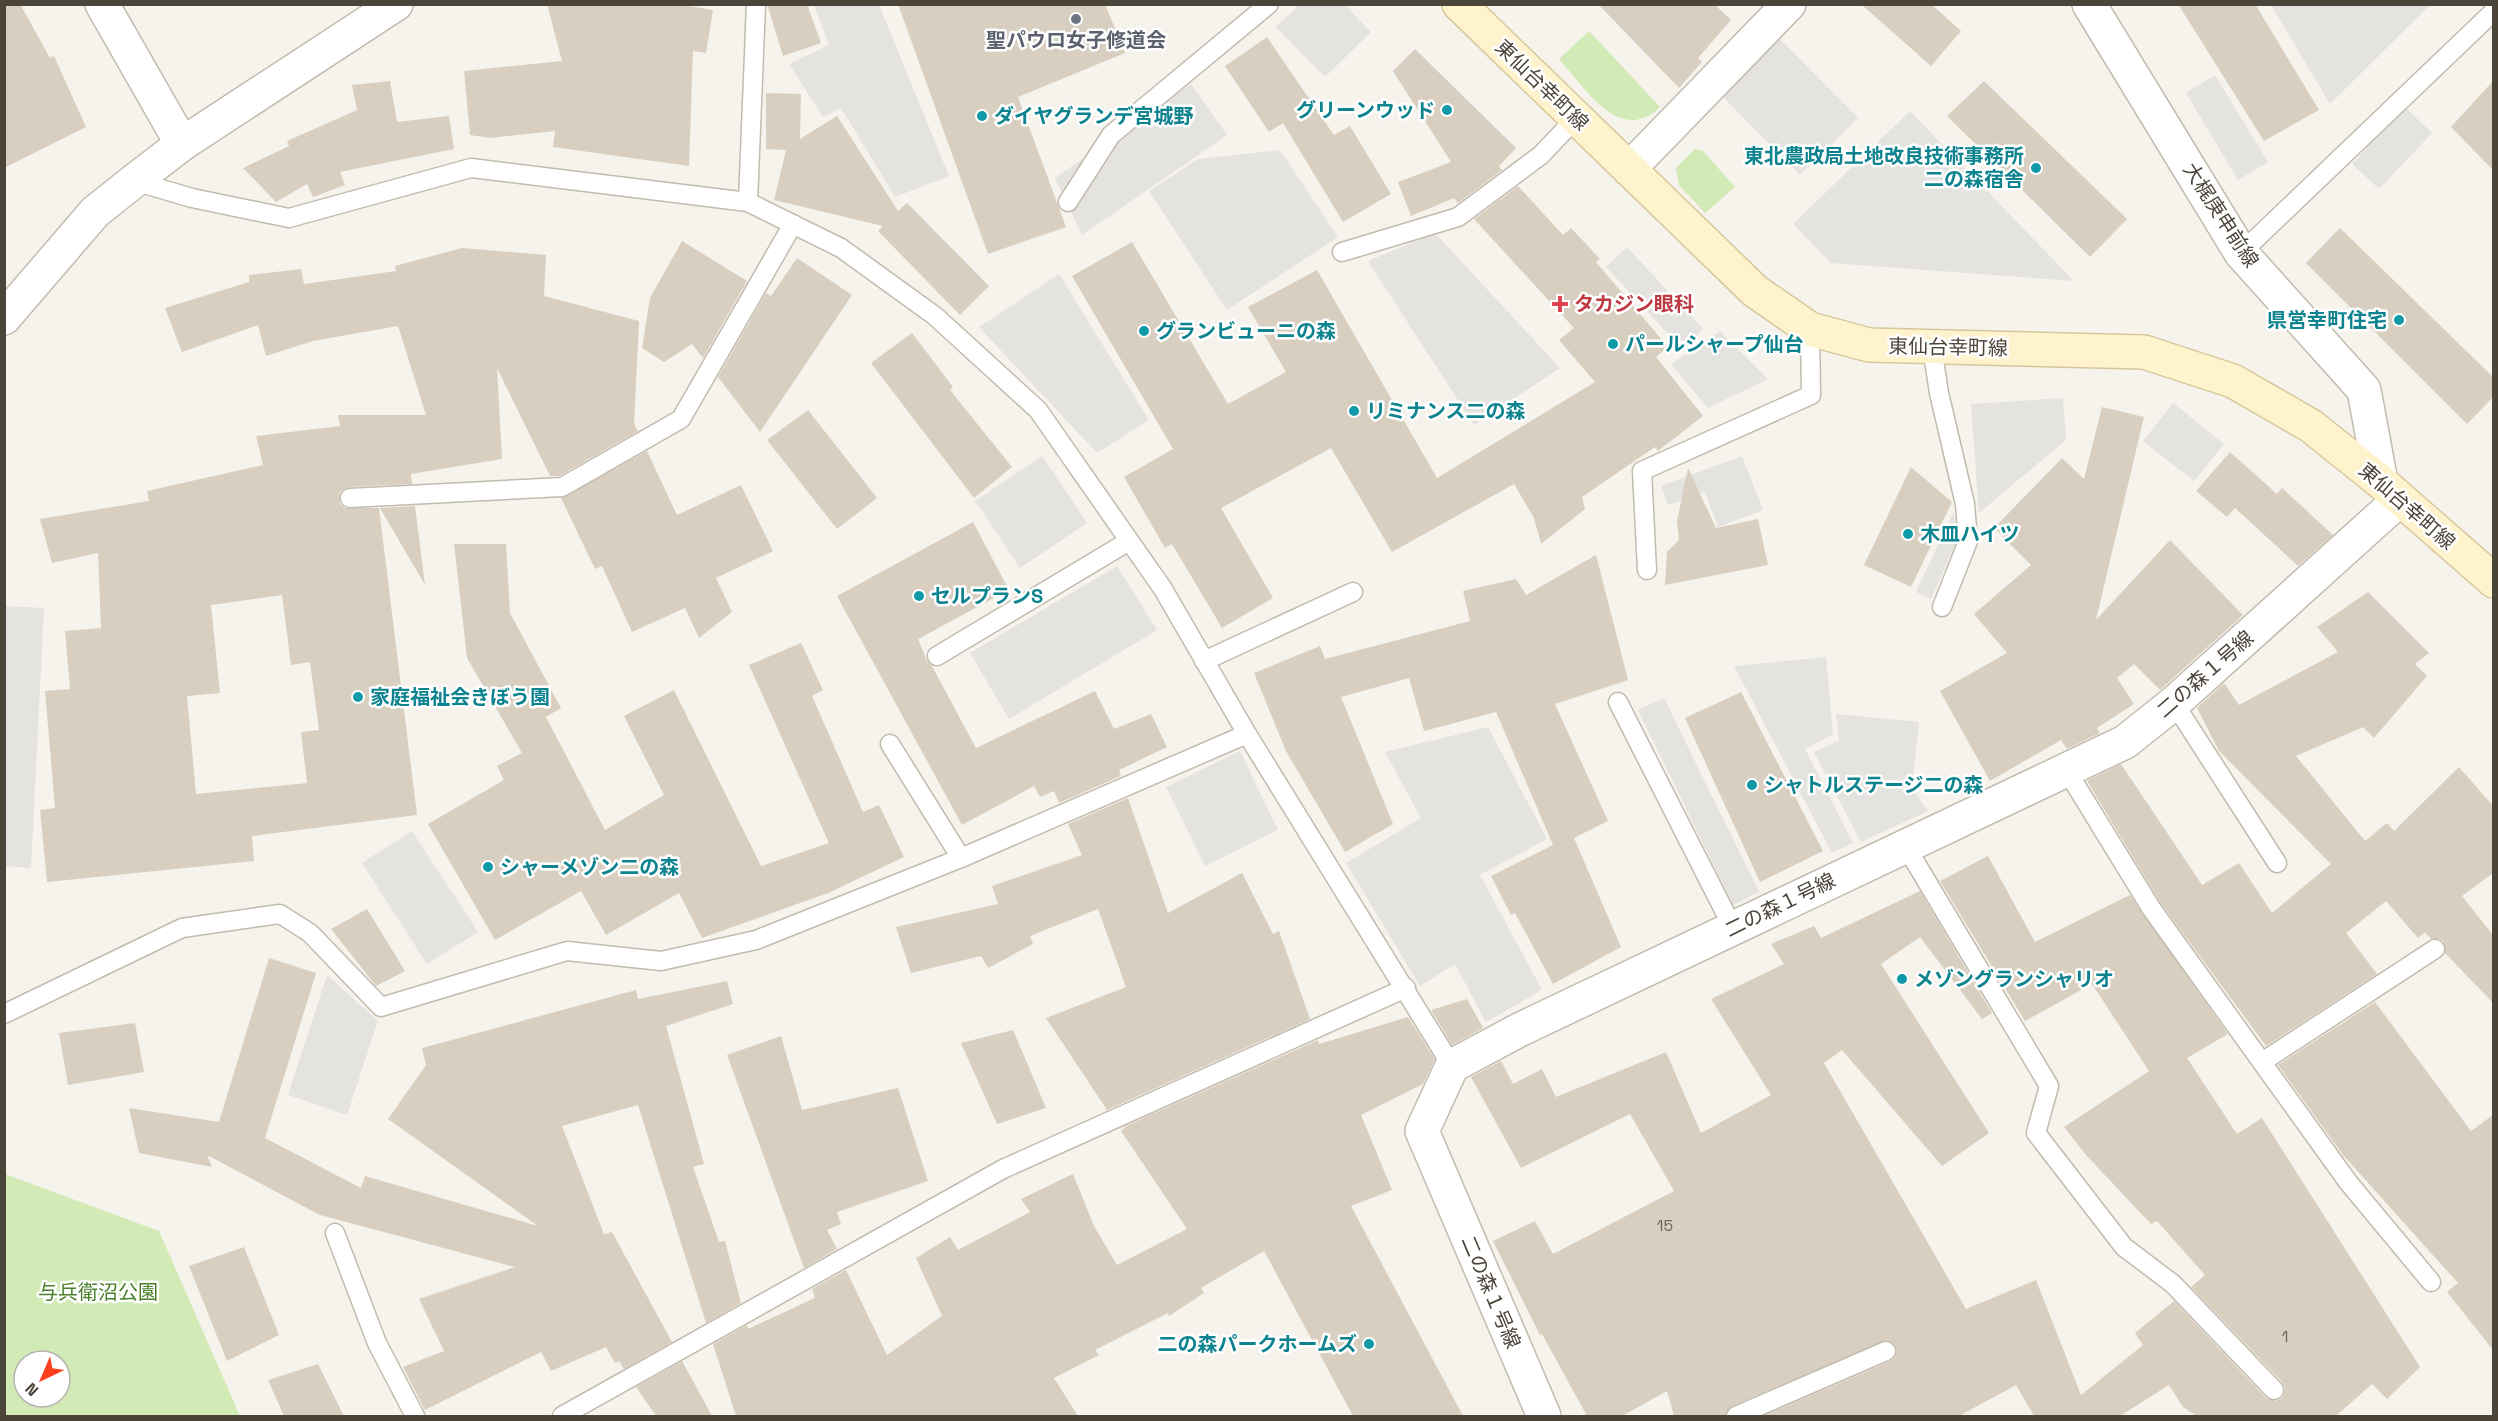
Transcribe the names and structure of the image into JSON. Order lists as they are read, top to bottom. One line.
{"streets":{"street":["東仙台幸町線","大梶庚申前線","二の森１号線"]},"crossings":[["東仙台幸町線","大梶庚申前線"],["東仙台幸町線","二の森１号線"],["大梶庚申前線","二の森１号線"]],"parks":["与兵衛沼公園"],"places":{"other":["聖パウロ女子修道会","グリーンウッド","ダイヤグランデ宮城野","東北農政局土地改良技術事務所 二の森宿舎","県営幸町住宅","グランビューニの森","パールシャープ仙台","リミナンス二の森","木皿ハイツ","セルプランS","家庭福祉会きぼう園","シャトルステージ二の森","シャーメゾン二の森","メゾングランシャリオ","二の森パークホームズ"],"health":["タカジン眼科"]},"house_numbers":["15","1"],"north":"bottom left"}
